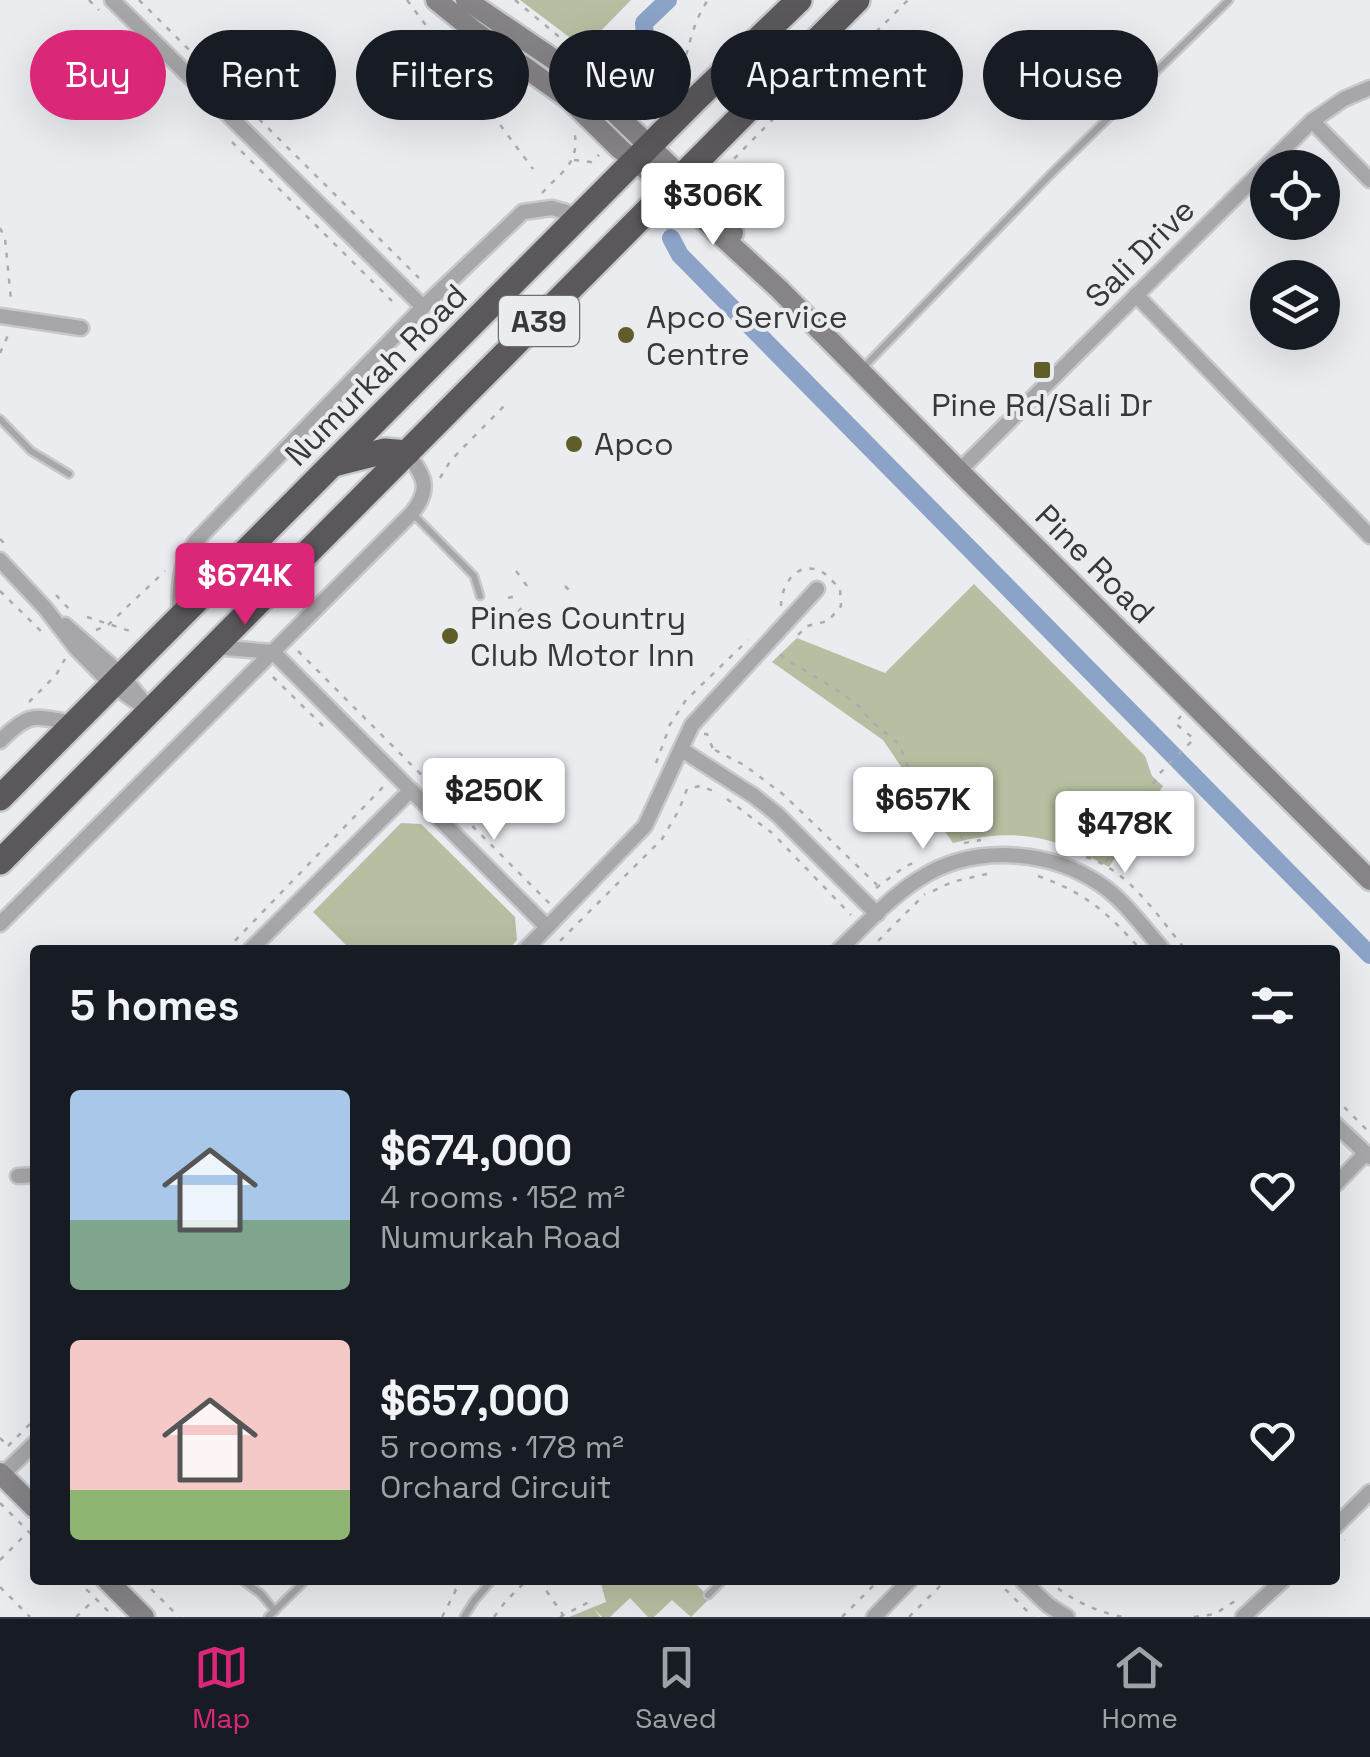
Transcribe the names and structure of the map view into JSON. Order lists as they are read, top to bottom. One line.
{"streets":{"highway":["A39","Numurkah Road"],"street":["Sali Drive","Pine Road"]},"crossings":[["Sali Drive","Pine Road"],["A39","Pine Road"],["Numurkah Road","Pine Road"]],"places":{"other":["Apco Service Centre","Apco","Pines Country Club Motor Inn"],"transit":["Pine Rd/Sali Dr"]},"page":{"chip":["Buy","Rent","Filters","New","Apartment","House"],"price":["$306K","$674K","$250K","$657K","$478K"],"heading":"5 homes","list":[{"name":"$674,000","note":"4 rooms · 152 m² · Numurkah Road"},{"name":"$657,000","note":"5 rooms · 178 m² · Orchard Circuit"}],"tabs":["Map","Saved","Home"]}}
